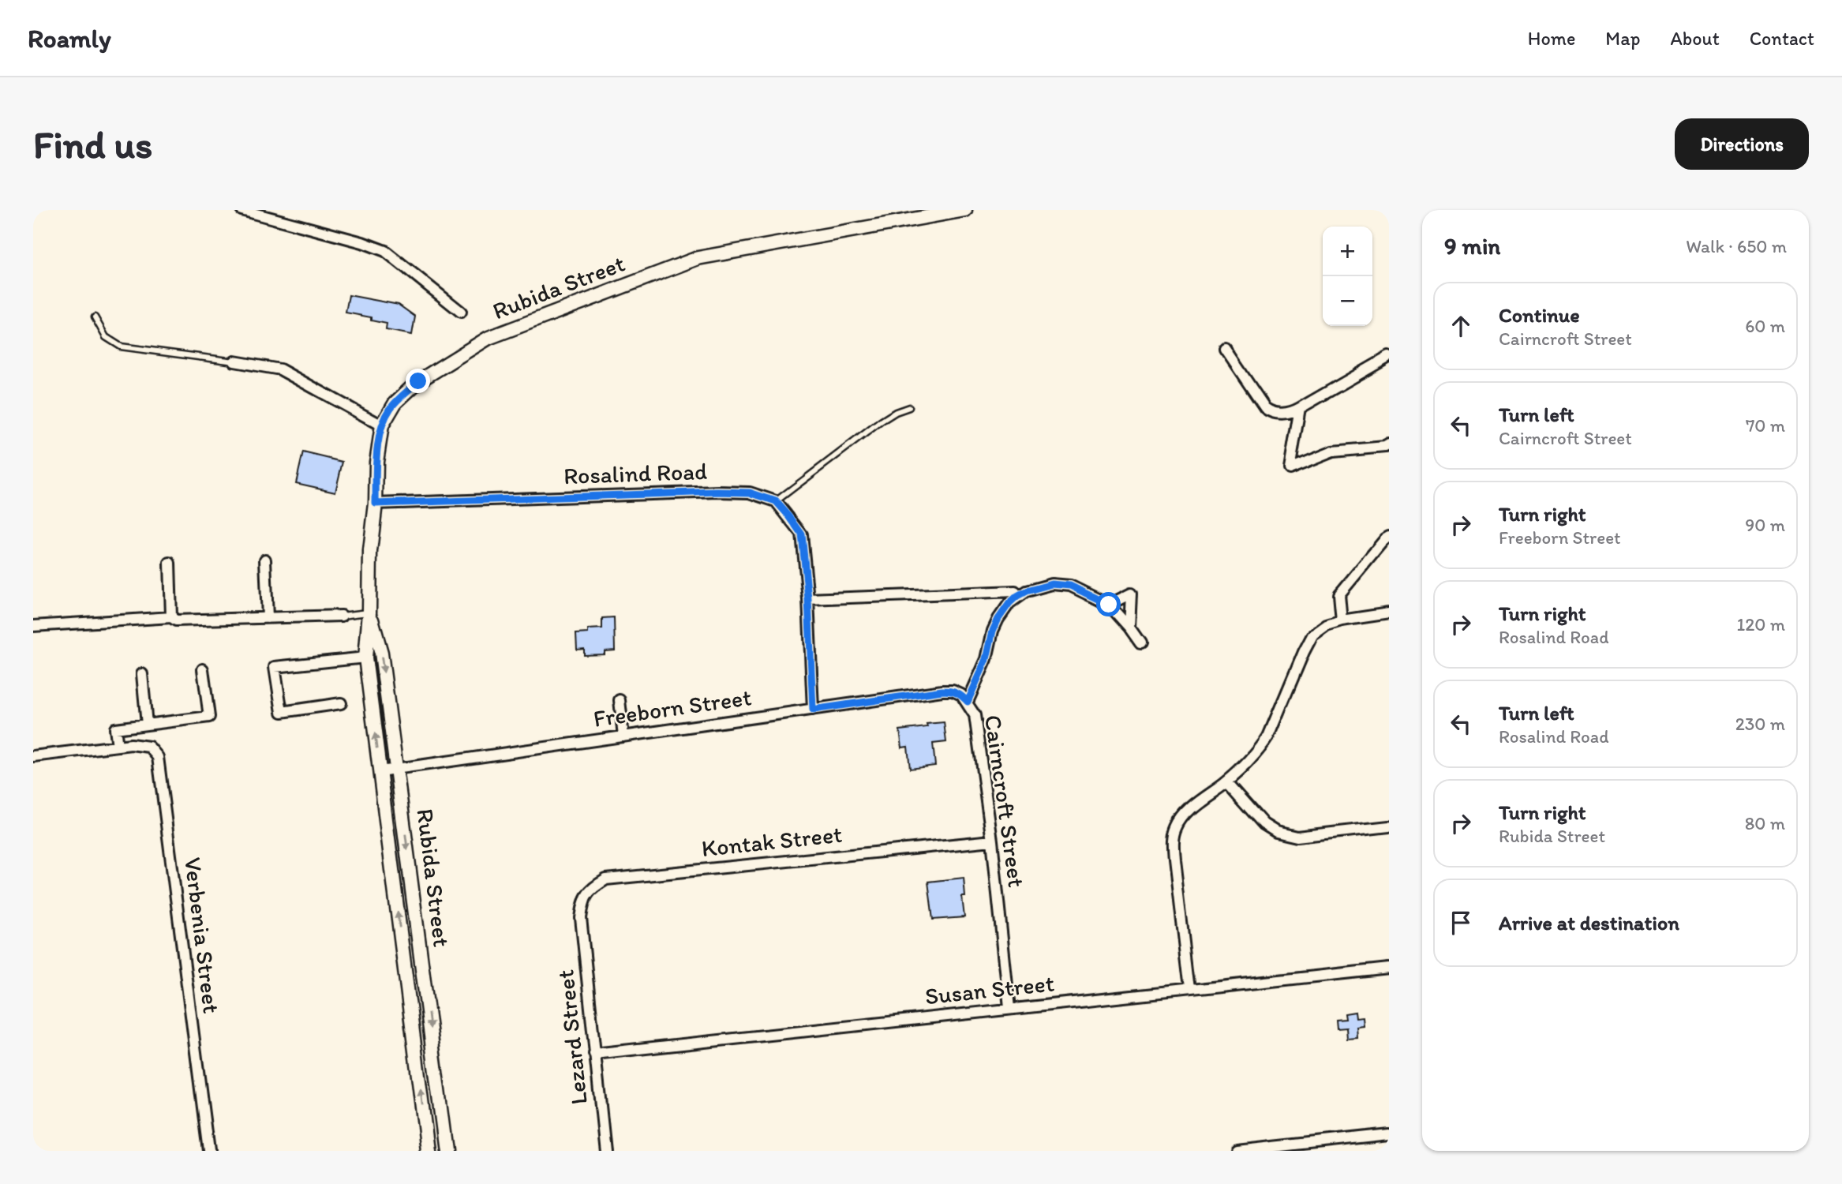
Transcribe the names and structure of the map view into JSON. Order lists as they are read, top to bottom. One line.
{"streets":{"street":["Rubida Street","Rosalind Road","Freeborn Street","Cairncroft Street","Kontak Street","Verbenia Street","Susan Street","Lezard Street"]},"crossings":[["Rubida Street","Rosalind Road"],["Rubida Street","Freeborn Street"],["Freeborn Street","Cairncroft Street"],["Cairncroft Street","Kontak Street"],["Cairncroft Street","Susan Street"],["Kontak Street","Lezard Street"],["Susan Street","Lezard Street"]],"page":{"header":"Roamly","nav":["Home","Map","About","Contact"],"buttons":"Directions","title":"Find us","heading":["9 min","Walk · 650 m"],"map_buttons":["+","−"],"list":[["Continue","Cairncroft Street","60 m"],["Turn left","Cairncroft Street","70 m"],["Turn right","Freeborn Street","90 m"],["Turn right","Rosalind Road","120 m"],["Turn left","Rosalind Road","230 m"],["Turn right","Rubida Street","80 m"],"Arrive at destination"]}}
